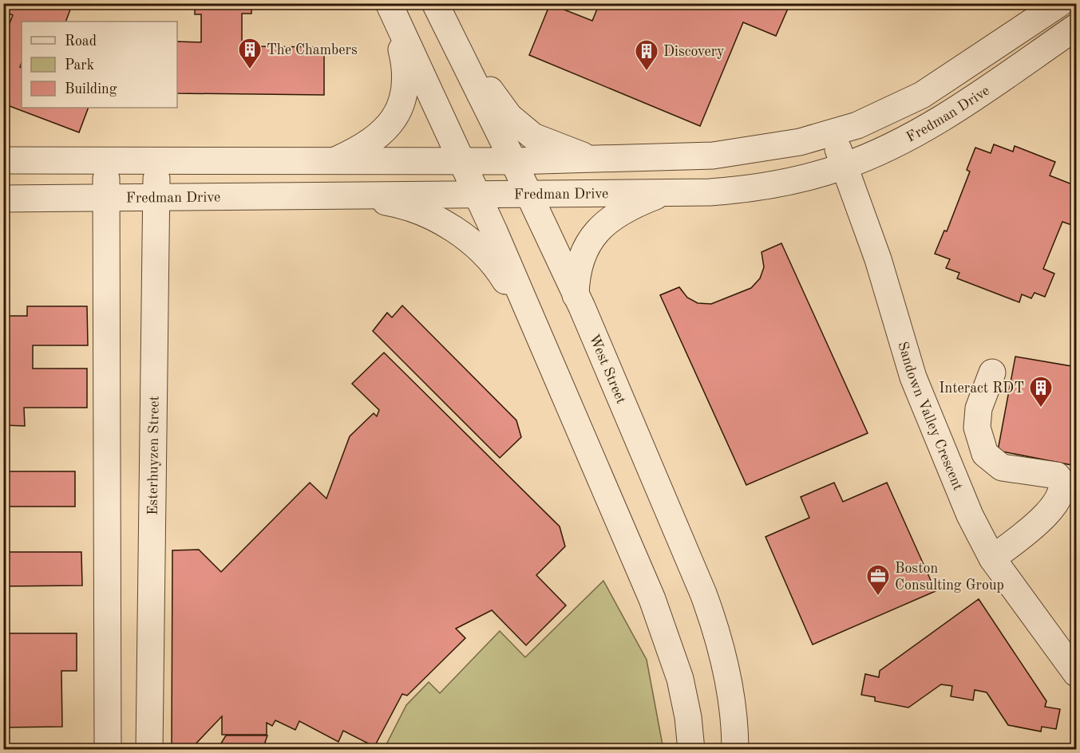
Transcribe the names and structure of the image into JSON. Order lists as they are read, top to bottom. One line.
{"streets":{"street":["Fredman Drive","West Street","Sandown Valley Crescent","Esterhuyzen Street"]},"crossings":[["Fredman Drive","West Street"],["Fredman Drive","Sandown Valley Crescent"],["Fredman Drive","Esterhuyzen Street"]],"places":{"building":["The Chambers","Discovery","Interact RDT"],"office":["Boston Consulting Group"]},"legend":["Road","Park","Building"]}
